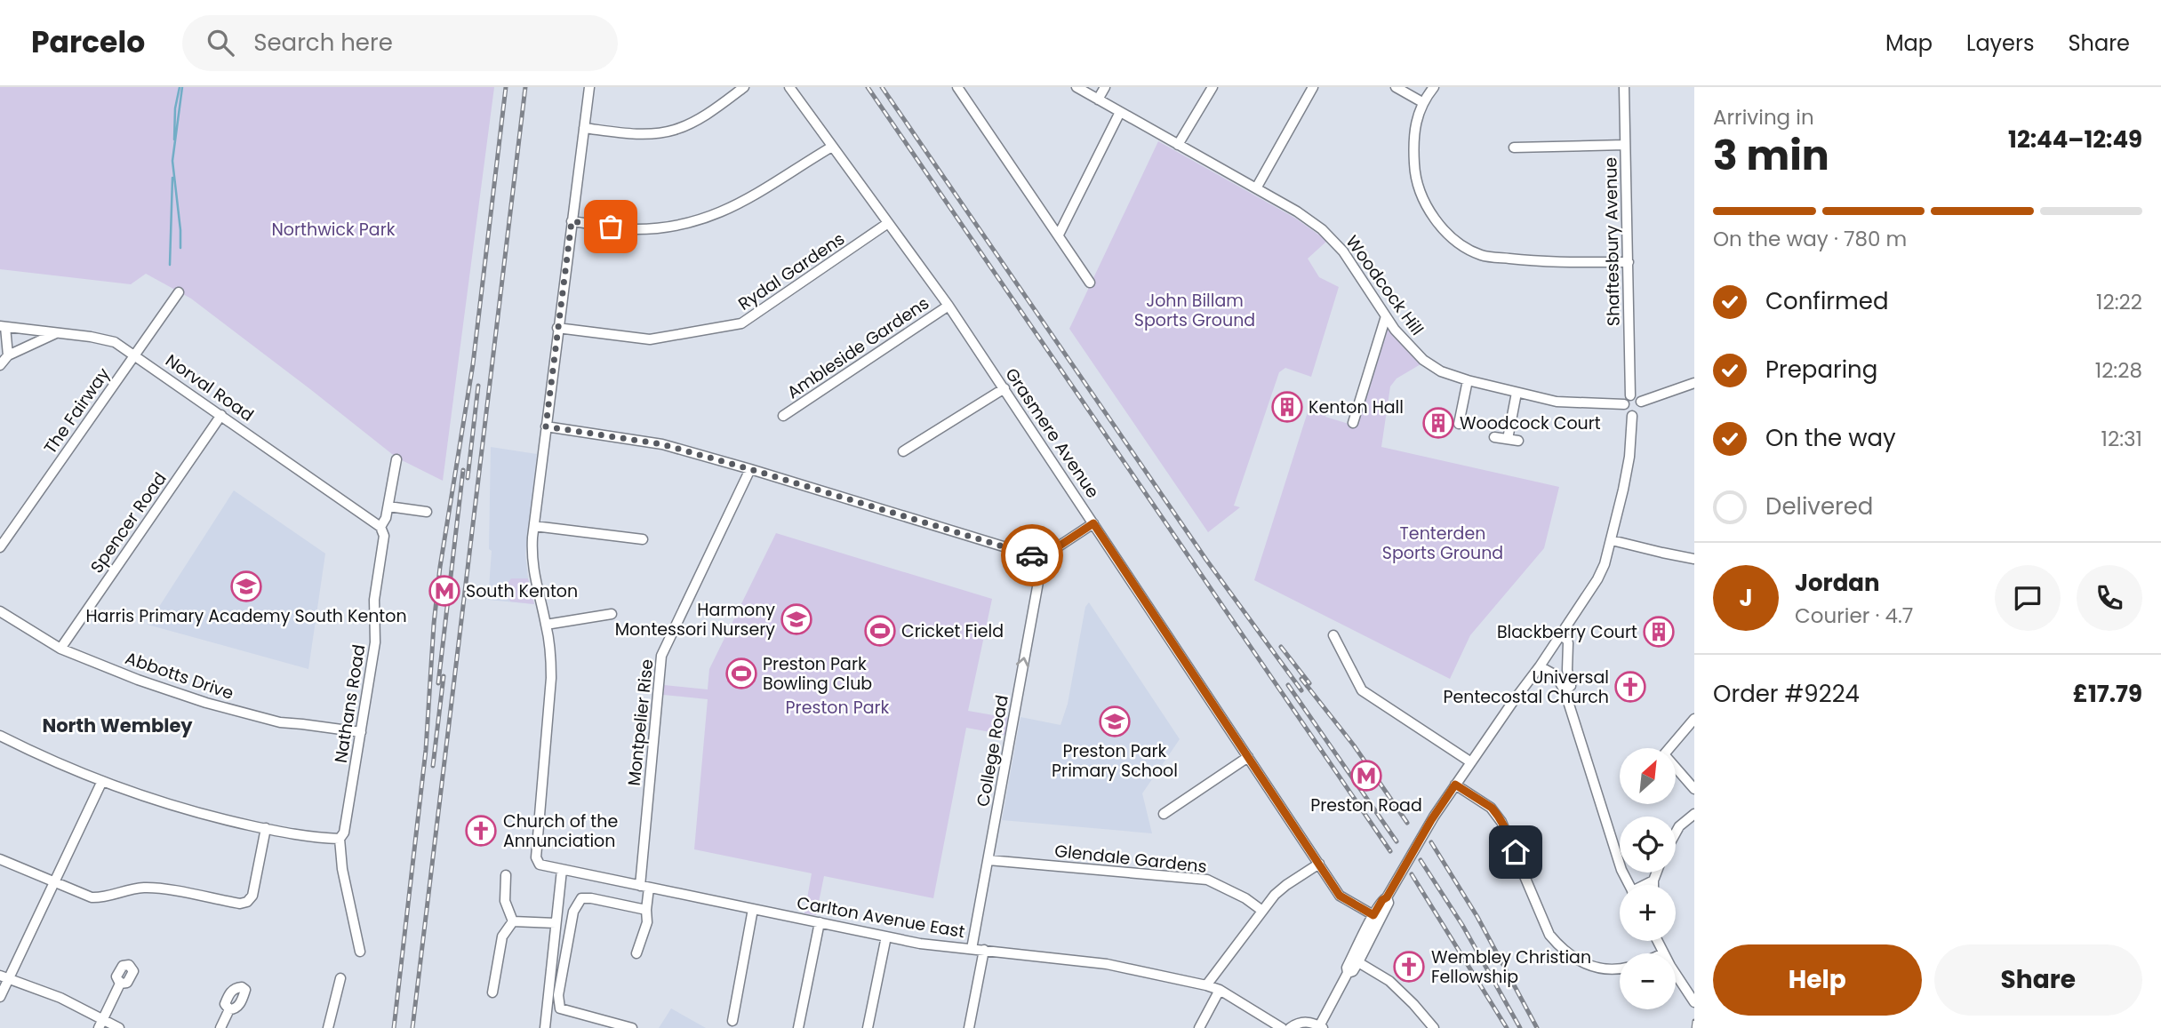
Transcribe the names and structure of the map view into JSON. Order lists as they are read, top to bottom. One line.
{"streets":{"street":["Shaftesbury Avenue","Rydal Gardens","Woodcock Hill","Ambleside Gardens","Norval Road","The Fairway","Grasmere Avenue","Spencer Road","Abbotts Drive","Nathans Road","Montpelier Rise","College Road","Glendale Gardens","Carlton Avenue East"]},"crossings":[["Shaftesbury Avenue","Woodcock Hill"],["Rydal Gardens","Grasmere Avenue"],["Ambleside Gardens","Grasmere Avenue"],["Norval Road","The Fairway"],["Norval Road","Spencer Road"],["Norval Road","Nathans Road"],["Spencer Road","Abbotts Drive"],["Abbotts Drive","Nathans Road"],["Montpelier Rise","Carlton Avenue East"],["College Road","Glendale Gardens"],["College Road","Carlton Avenue East"]],"one_way":["College Road"],"districts":["North Wembley"],"parks":["Northwick Park","John Billam Sports Ground","Tenterden Sports Ground","Preston Park"],"places":{"building":["Kenton Hall","Woodcock Court","Blackberry Court"],"school or university":["Harris Primary Academy South Kenton","Harmony Montessori Nursery","Preston Park Primary School"],"metro station":["South Kenton","Preston Road"],"sports":["Cricket Field","Preston Park Bowling Club"],"church":["Universal Pentecostal Church","Church of the Annunciation","Wembley Christian Fellowship"]},"north":"top right","page":{"header":"Parcelo","search":"Search here","nav":["Map","Layers","Share"],"heading":["3 min","Arriving in","12:44–12:49"],"panel":["Jordan","Courier · 4.7","Order #9224","£17.79"],"bar":"On the way · 780 m","list":[["Confirmed","12:22"],["Preparing","12:28"],["On the way","12:31"],"Delivered"],"round":"J","map_buttons":["+","−"],"buttons":["Help","Share"]}}
